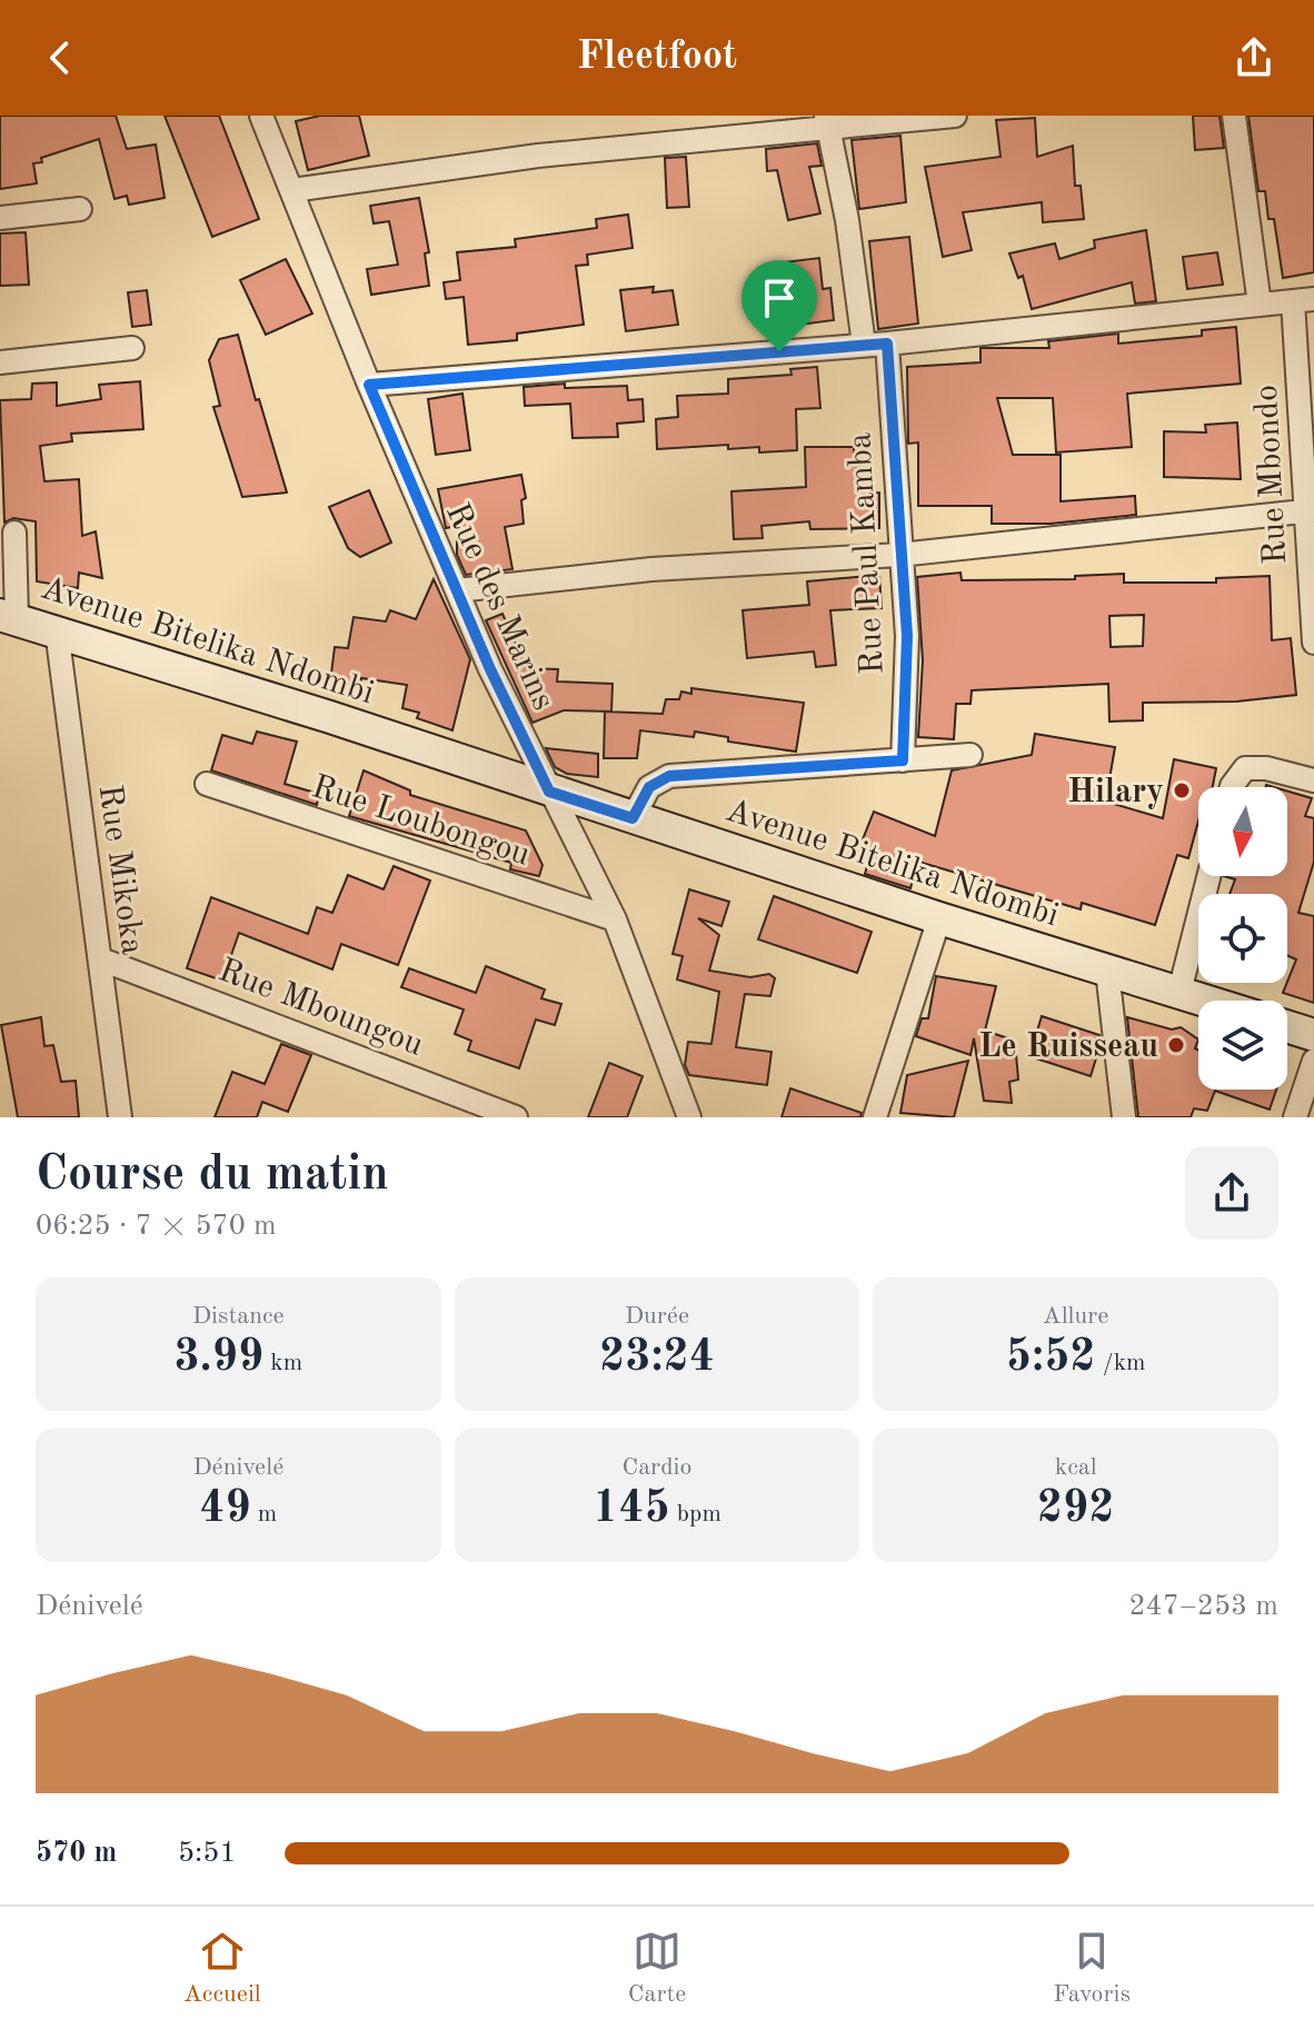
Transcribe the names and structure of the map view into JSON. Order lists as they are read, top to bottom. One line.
{"streets":{"street":["Rue Mbondo","Rue Paul Kamba","Rue des Marins","Avenue Bitelika Ndombi","Rue Loubongou","Rue Mikoka","Rue Mboungou"]},"crossings":[["Rue des Marins","Avenue Bitelika Ndombi"],["Rue des Marins","Rue Loubongou"],["Avenue Bitelika Ndombi","Rue Mikoka"],["Rue Mikoka","Rue Mboungou"]],"places":["Hilary","Le Ruisseau"],"north":"bottom","page":{"header":"Fleetfoot","heading":["Course du matin","06:25 · 7 × 570 m"],"stats":[["Distance","3.99 km"],["Durée","23:24"],["Allure","5:52 /km"],["Dénivelé","49 m"],["Cardio","145 bpm"],["kcal","292"]],"chart":["Dénivelé","247–253 m"],"list":[{"name":"570 m","note":"5:51"}],"tabs":["Accueil","Carte","Favoris"]}}
